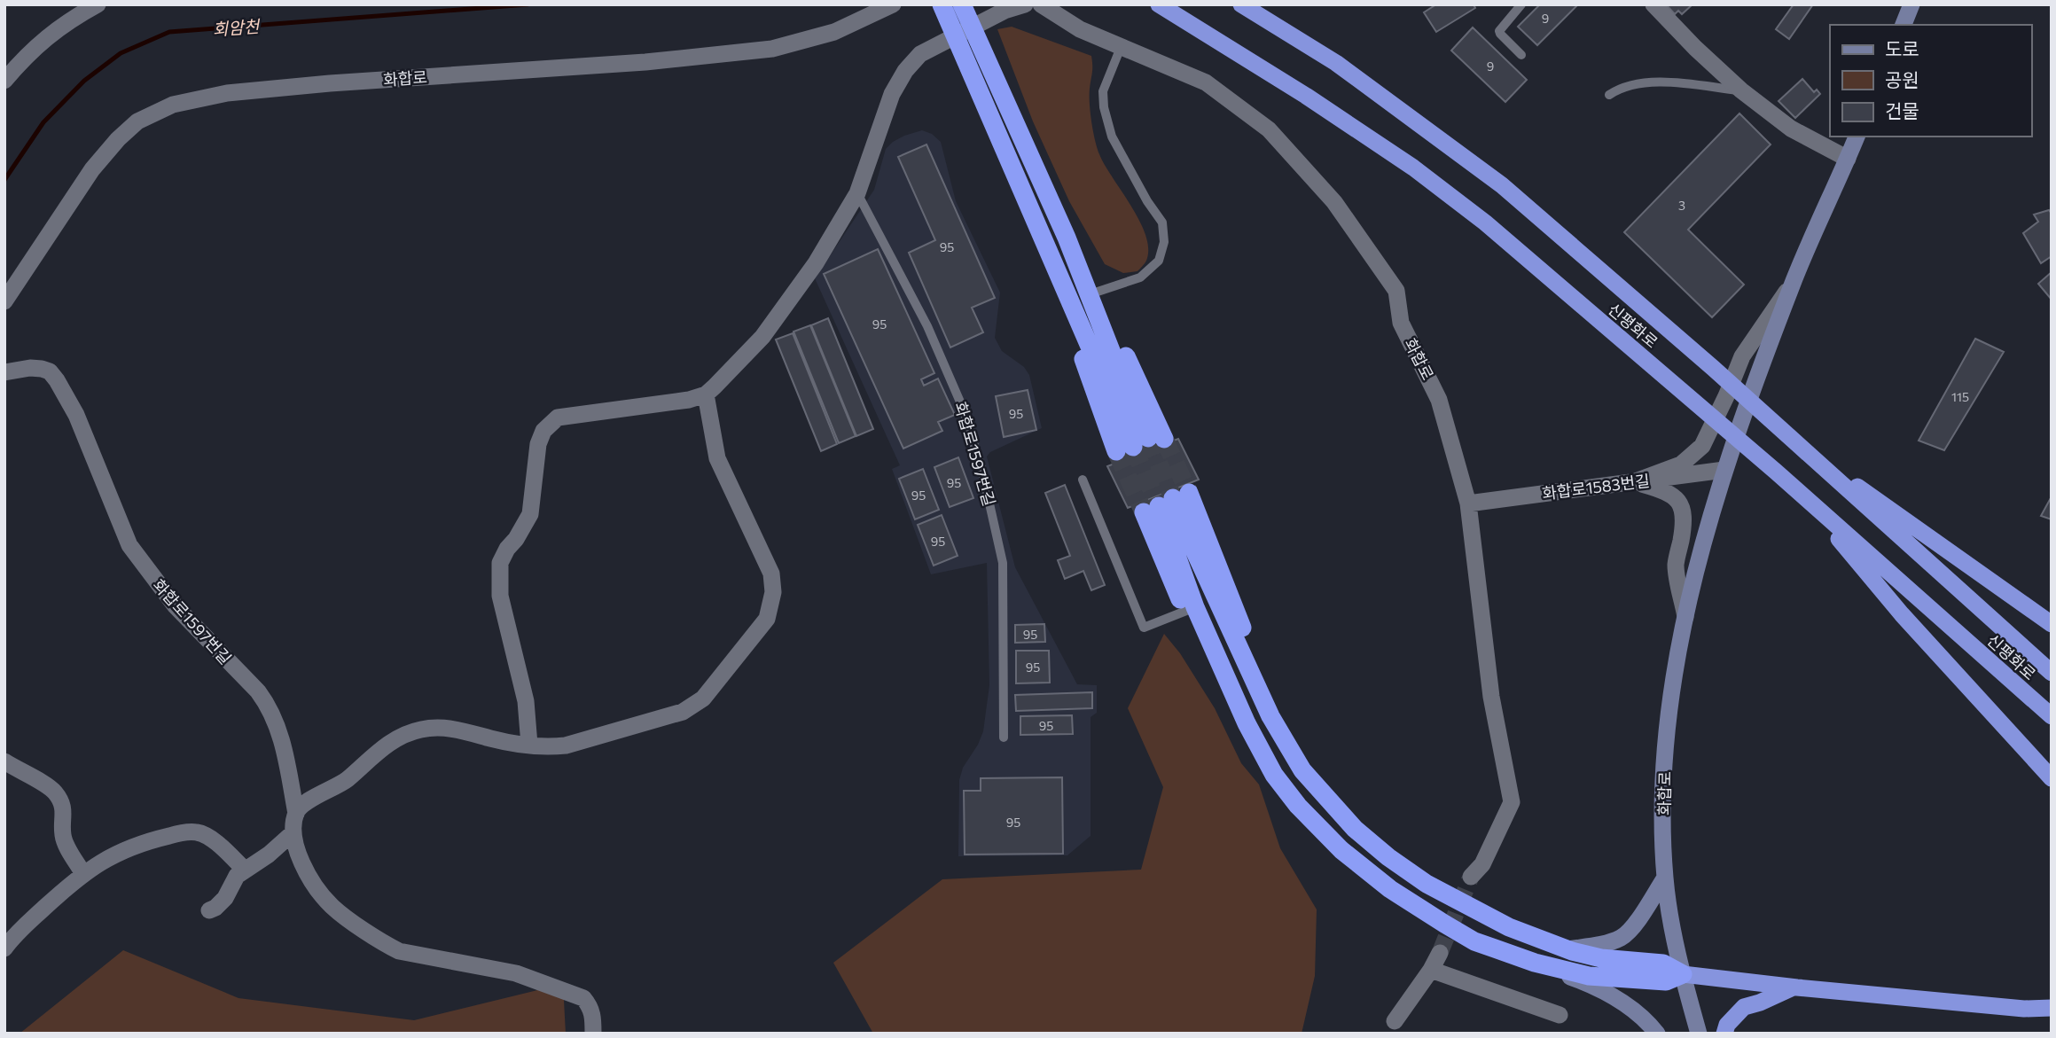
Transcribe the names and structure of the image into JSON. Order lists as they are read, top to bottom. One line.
{"streets":{"highway":["신평화로"],"main road":["화합로"],"street":["화합로1597번길","화합로1583번길"]},"crossings":[["화합로","화합로1583번길"]],"water":["회암천"],"house_numbers":["9","9","3","95","95","115","95","95","95","95","95","95","95","95"],"legend":["도로","공원","건물"]}
